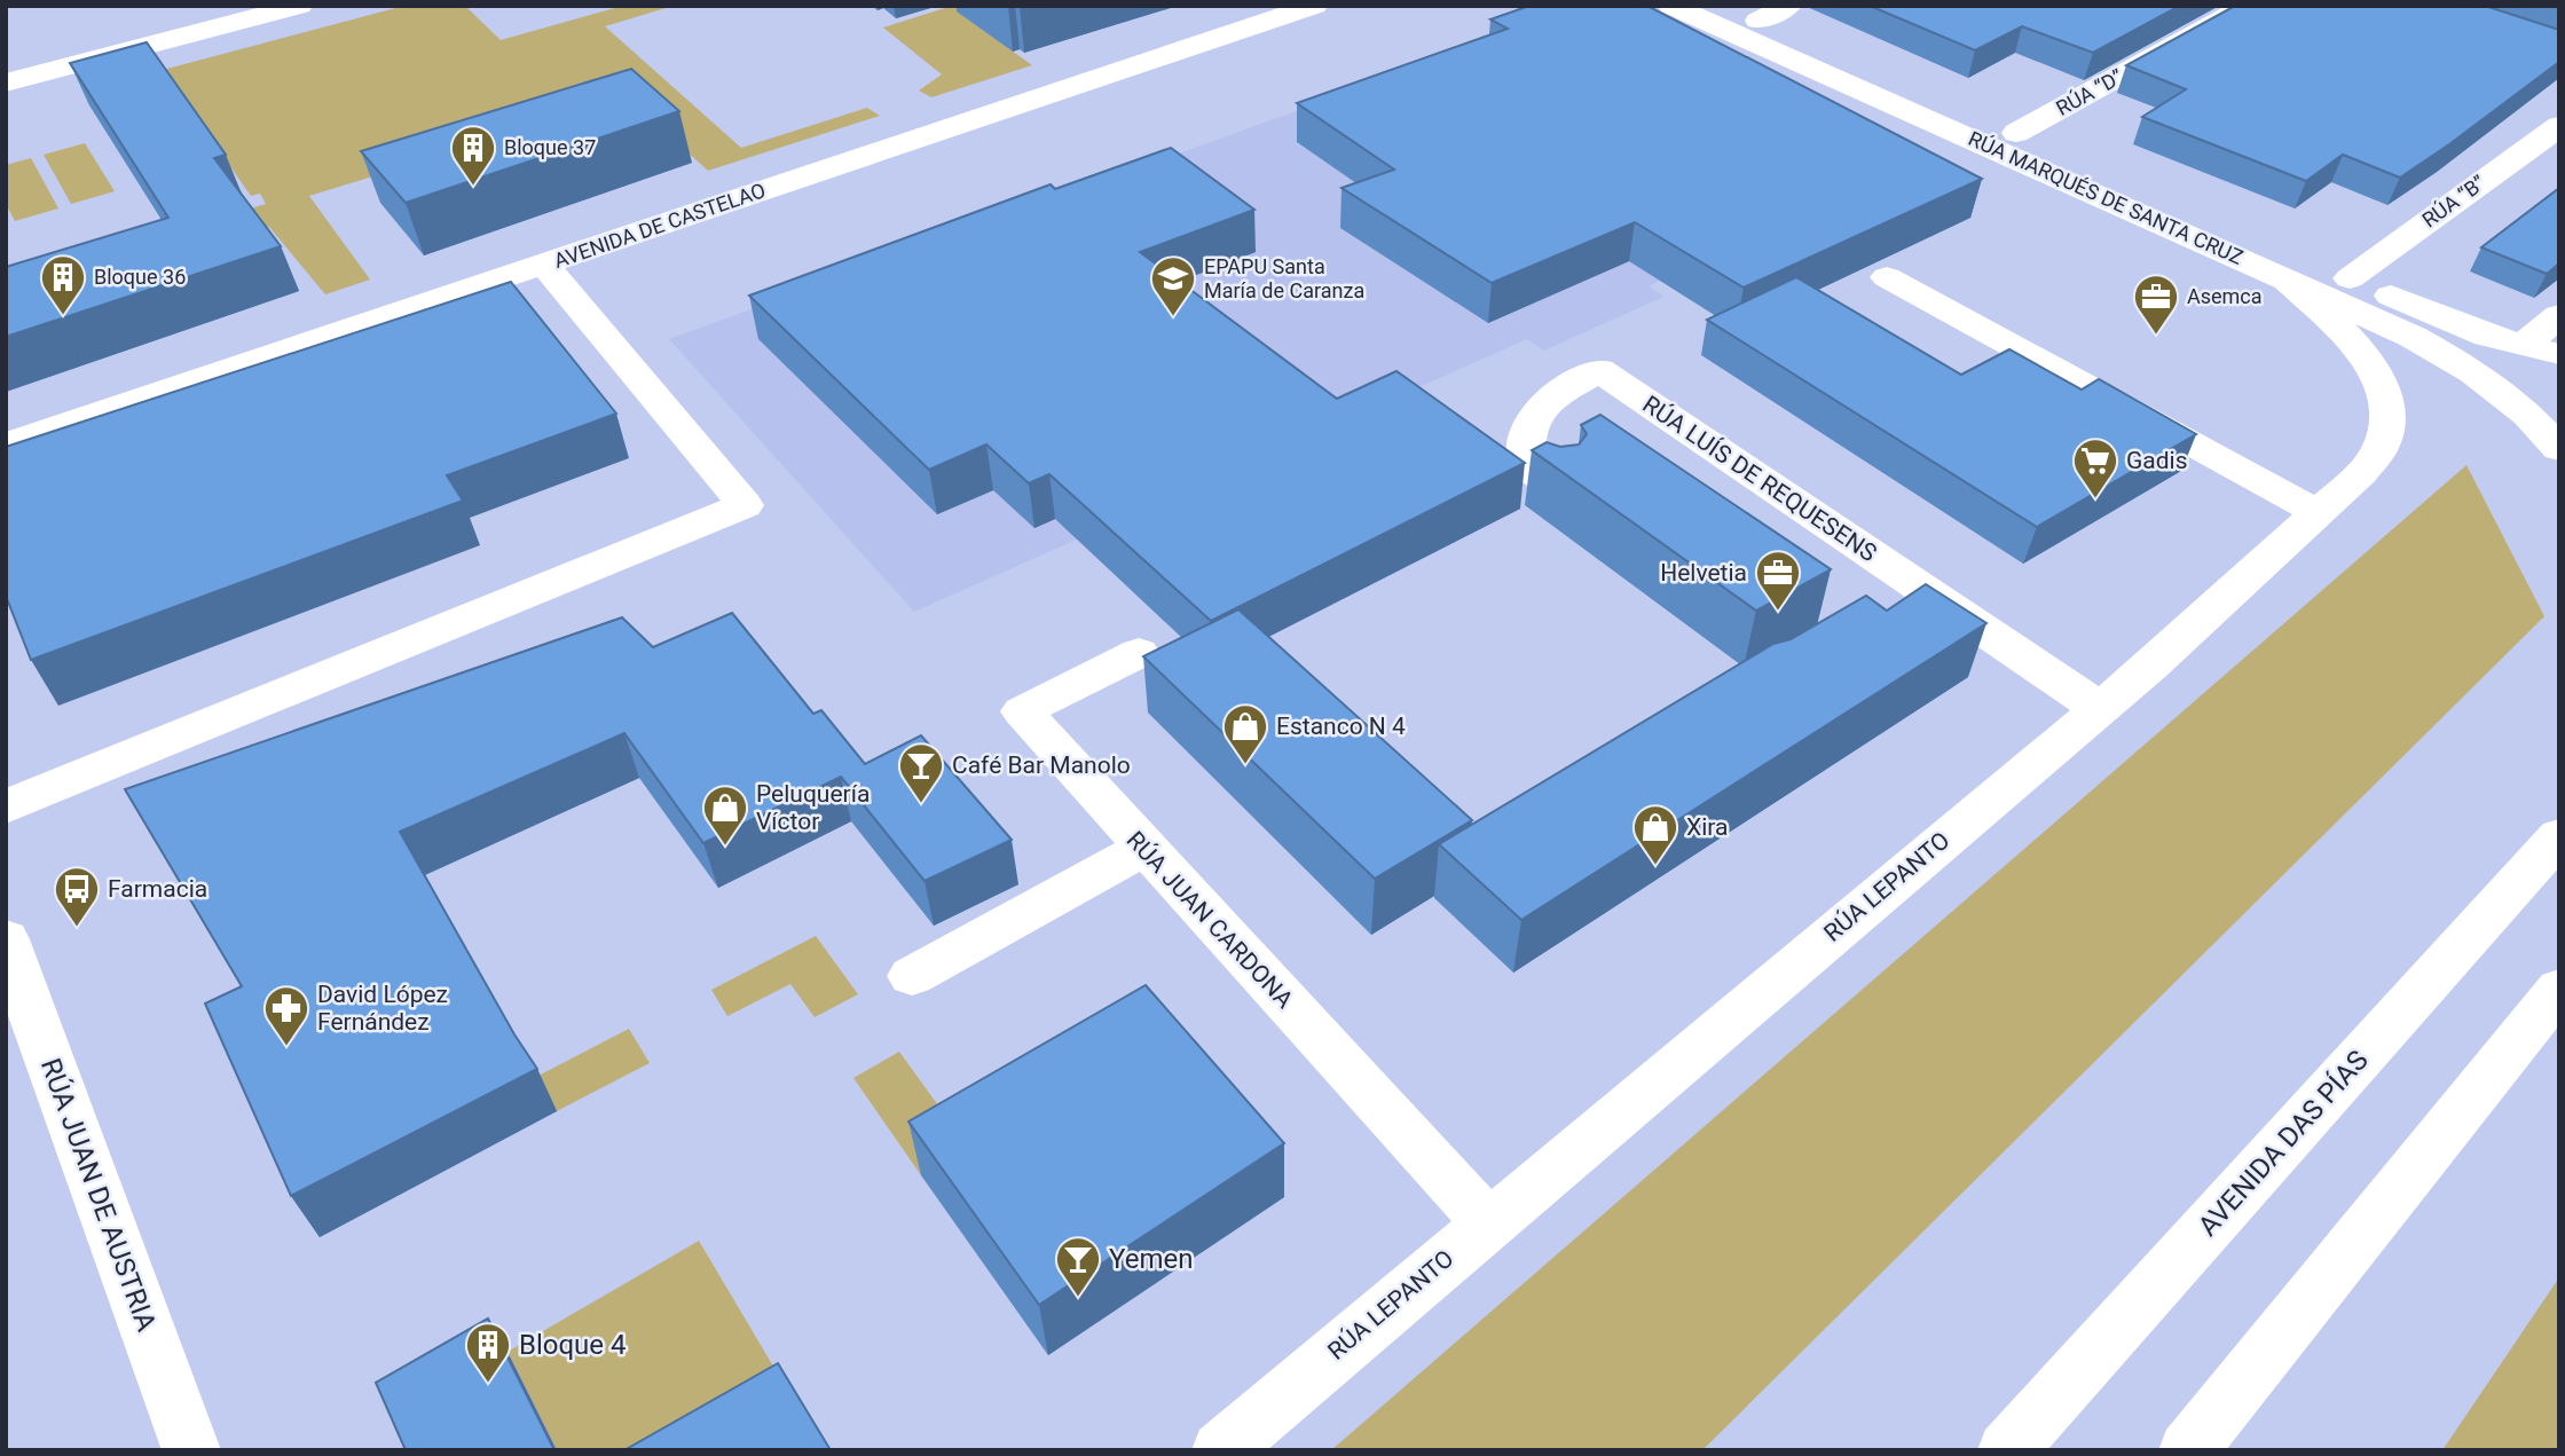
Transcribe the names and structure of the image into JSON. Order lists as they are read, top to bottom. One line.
{"streets":{"main road":["RÚA “D”","RÚA MARQUÉS DE SANTA CRUZ","RÚA “B”","AVENIDA DE CASTELAO","RÚA LUÍS DE REQUESENS","RÚA LEPANTO","RÚA JUAN CARDONA","AVENIDA DAS PÍAS","RÚA JUAN DE AUSTRIA"]},"crossings":[["RÚA “D”","RÚA MARQUÉS DE SANTA CRUZ"],["RÚA MARQUÉS DE SANTA CRUZ","RÚA “B”"],["RÚA MARQUÉS DE SANTA CRUZ","RÚA LEPANTO"],["RÚA LUÍS DE REQUESENS","RÚA LEPANTO"],["RÚA LEPANTO","RÚA JUAN CARDONA"]],"places":{"building":["Bloque 37","Bloque 36","Bloque 4"],"school or university":["EPAPU Santa María de Caranza"],"office":["Asemca","Helvetia"],"supermarket":["Gadis"],"shop":["Estanco N 4","Peluquería Víctor","Xira"],"bar":["Café Bar Manolo","Yemen"],"bus stop":["Farmacia"],"pharmacy":["David López Fernández"]}}
